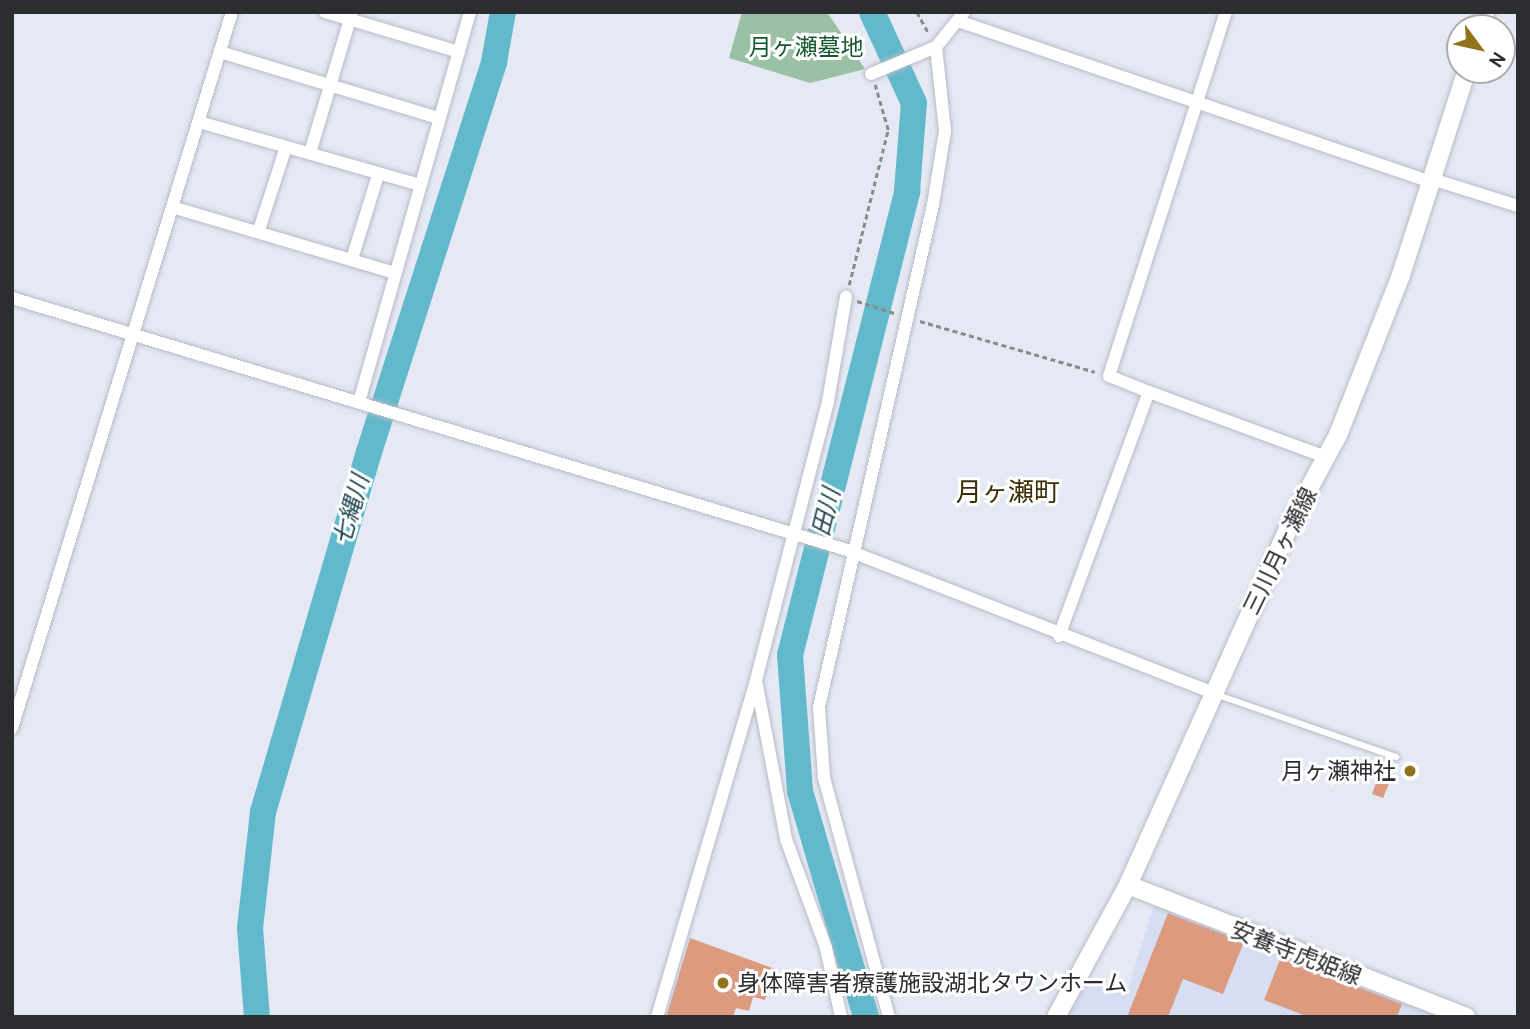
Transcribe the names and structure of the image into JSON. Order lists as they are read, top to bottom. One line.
{"streets":{"main road":["三川月ヶ瀬線","安養寺虎姫線"]},"crossings":[["三川月ヶ瀬線","安養寺虎姫線"]],"districts":["月ヶ瀬町"],"water":["七縄川","田川"],"parks":["月ヶ瀬墓地"],"places":["月ヶ瀬神社","身体障害者療護施設湖北タウンホーム"],"north":"bottom right"}
